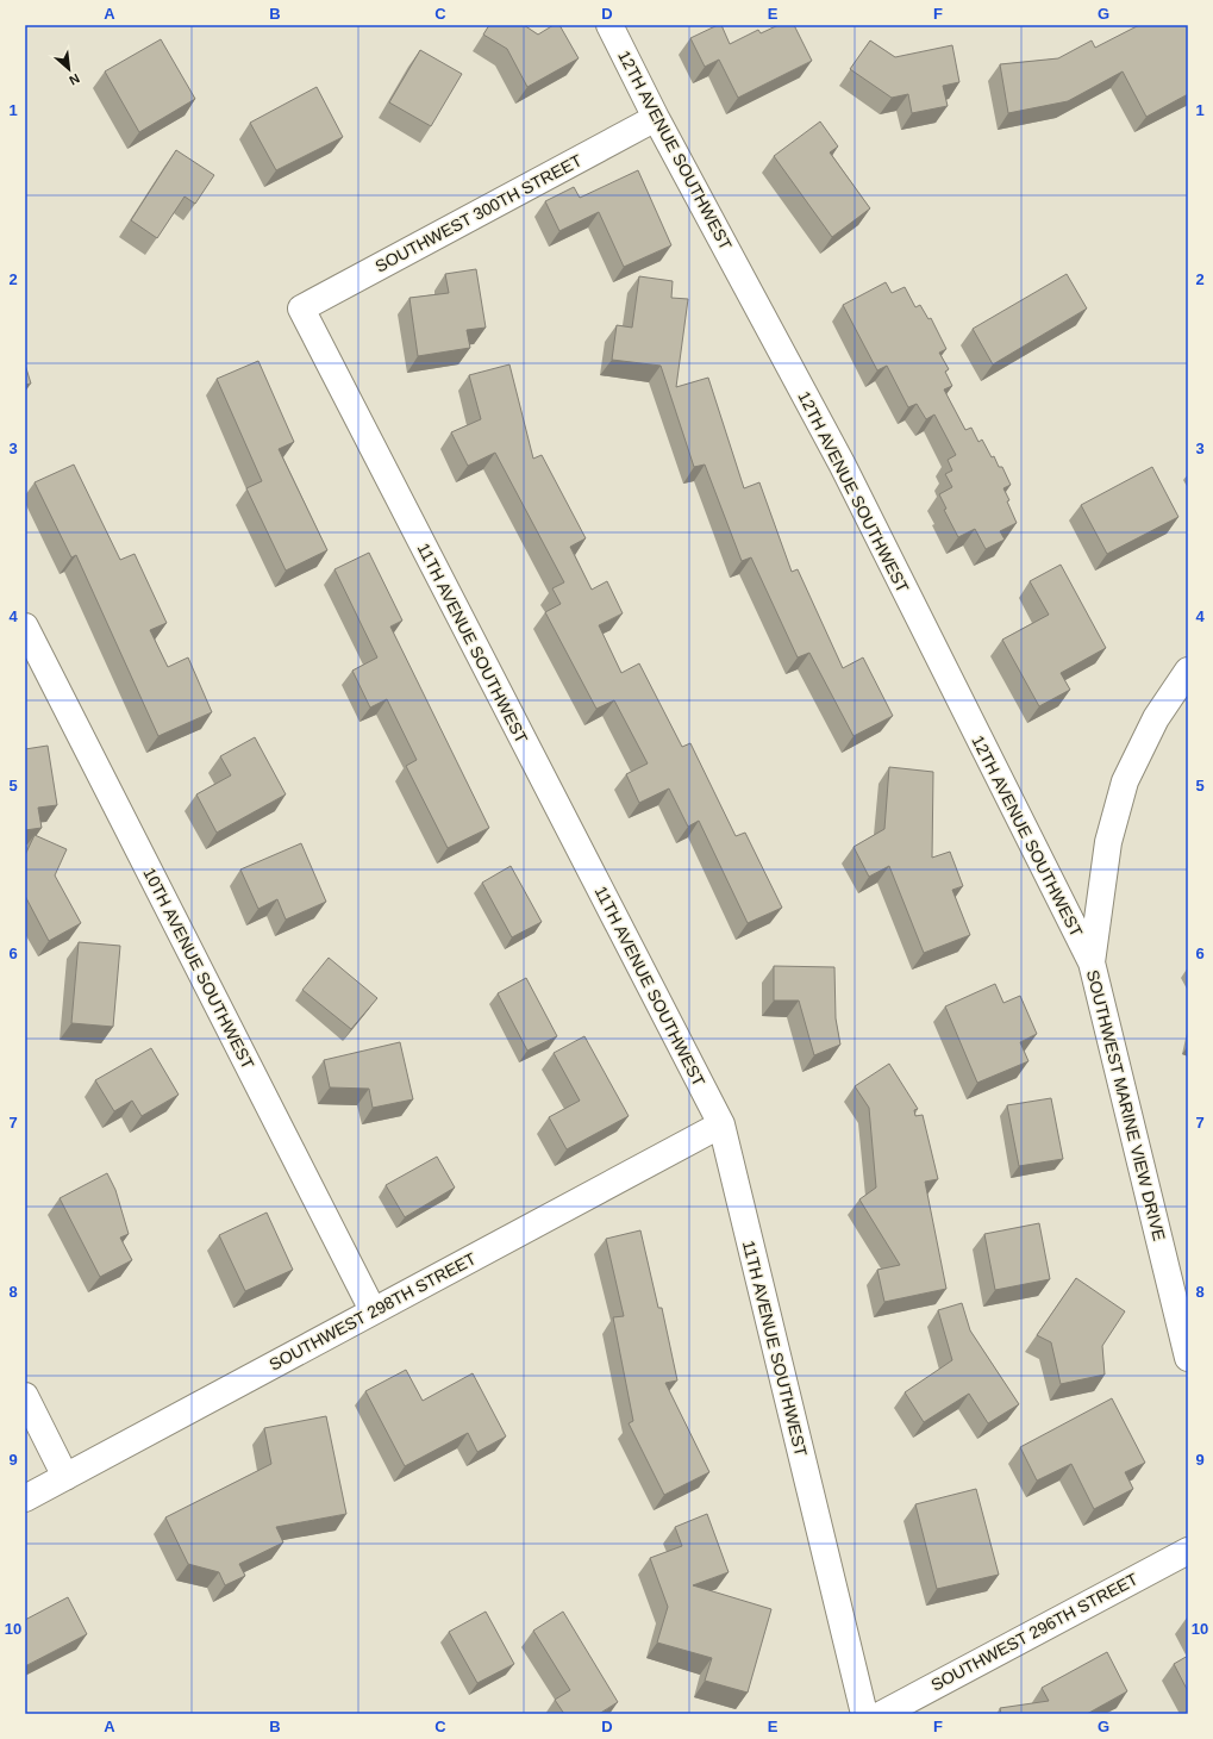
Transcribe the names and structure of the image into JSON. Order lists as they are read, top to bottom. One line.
{"streets":{"street":["12TH AVENUE SOUTHWEST","SOUTHWEST 300TH STREET","11TH AVENUE SOUTHWEST","10TH AVENUE SOUTHWEST","SOUTHWEST MARINE VIEW DRIVE","SOUTHWEST 298TH STREET","SOUTHWEST 296TH STREET"]},"crossings":[["12TH AVENUE SOUTHWEST","SOUTHWEST 300TH STREET"],["12TH AVENUE SOUTHWEST","SOUTHWEST MARINE VIEW DRIVE"],["SOUTHWEST 300TH STREET","11TH AVENUE SOUTHWEST"],["11TH AVENUE SOUTHWEST","SOUTHWEST 298TH STREET"],["10TH AVENUE SOUTHWEST","SOUTHWEST 298TH STREET"]],"north":"bottom right","grid":{"columns":["A","B","C","D","E","F","G"],"rows":["1","2","3","4","5","6","7","8","9","10"]}}
